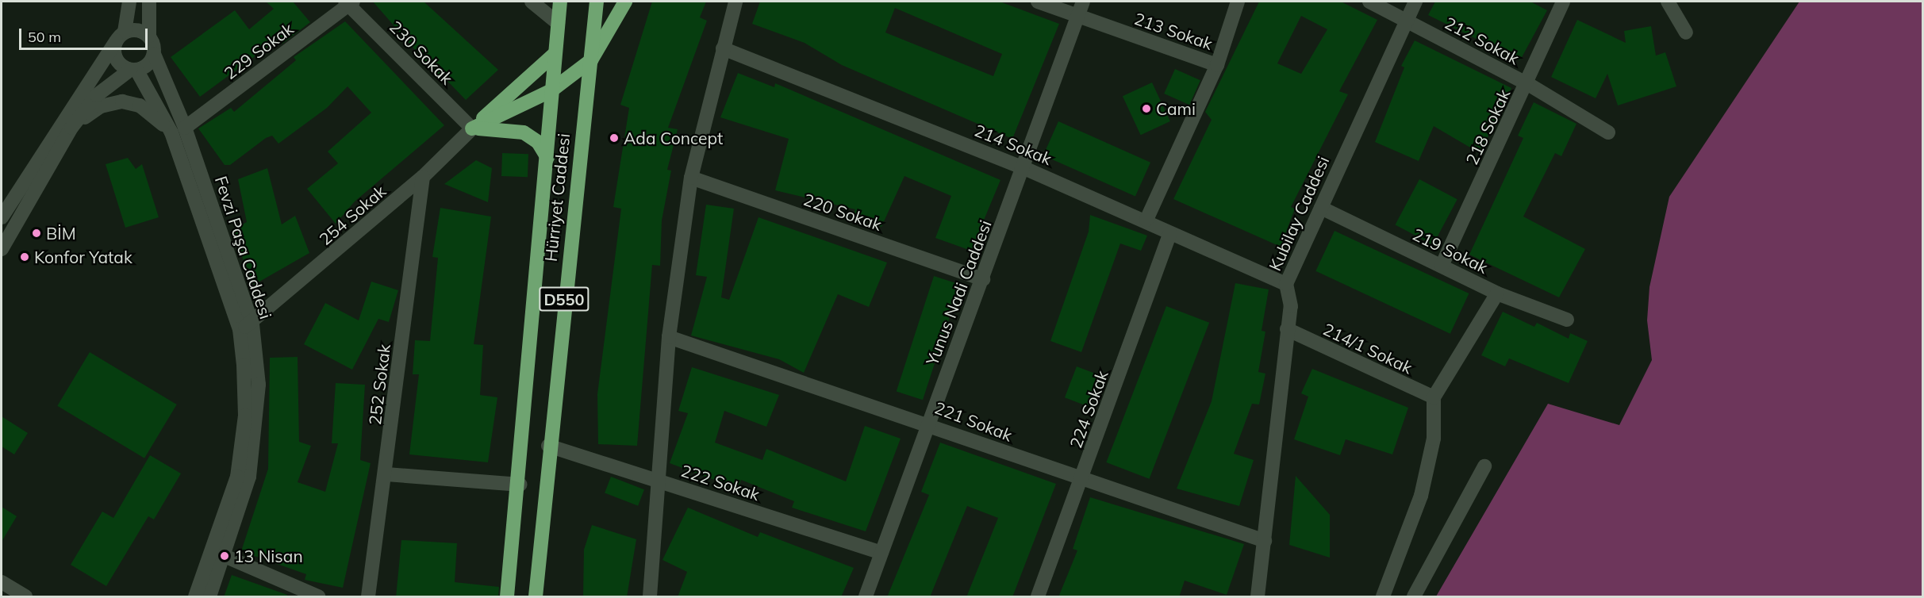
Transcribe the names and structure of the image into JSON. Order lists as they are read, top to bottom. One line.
{"streets":{"highway":["Hürriyet Caddesi","D550"],"street":["213 Sokak","212 Sokak","229 Sokak","230 Sokak","218 Sokak","214 Sokak","220 Sokak","Kubilay Caddesi","254 Sokak","Fevzi Paşa Caddesi","219 Sokak","Yunus Nadi Caddesi","214/1 Sokak","252 Sokak","224 Sokak","221 Sokak","222 Sokak"]},"crossings":[["213 Sokak","Yunus Nadi Caddesi"],["212 Sokak","218 Sokak"],["212 Sokak","Kubilay Caddesi"],["229 Sokak","230 Sokak"],["229 Sokak","Fevzi Paşa Caddesi"],["230 Sokak","254 Sokak"],["218 Sokak","219 Sokak"],["214 Sokak","Kubilay Caddesi"],["214 Sokak","Yunus Nadi Caddesi"],["214 Sokak","224 Sokak"],["Hürriyet Caddesi","222 Sokak"],["220 Sokak","Yunus Nadi Caddesi"],["Kubilay Caddesi","219 Sokak"],["Kubilay Caddesi","214/1 Sokak"],["Kubilay Caddesi","221 Sokak"],["254 Sokak","Fevzi Paşa Caddesi"],["254 Sokak","252 Sokak"],["Yunus Nadi Caddesi","221 Sokak"],["Yunus Nadi Caddesi","222 Sokak"],["224 Sokak","221 Sokak"]],"places":["Cami","Ada Concept","BİM","Konfor Yatak","13 Nisan"],"scale_bar":"50 m"}
